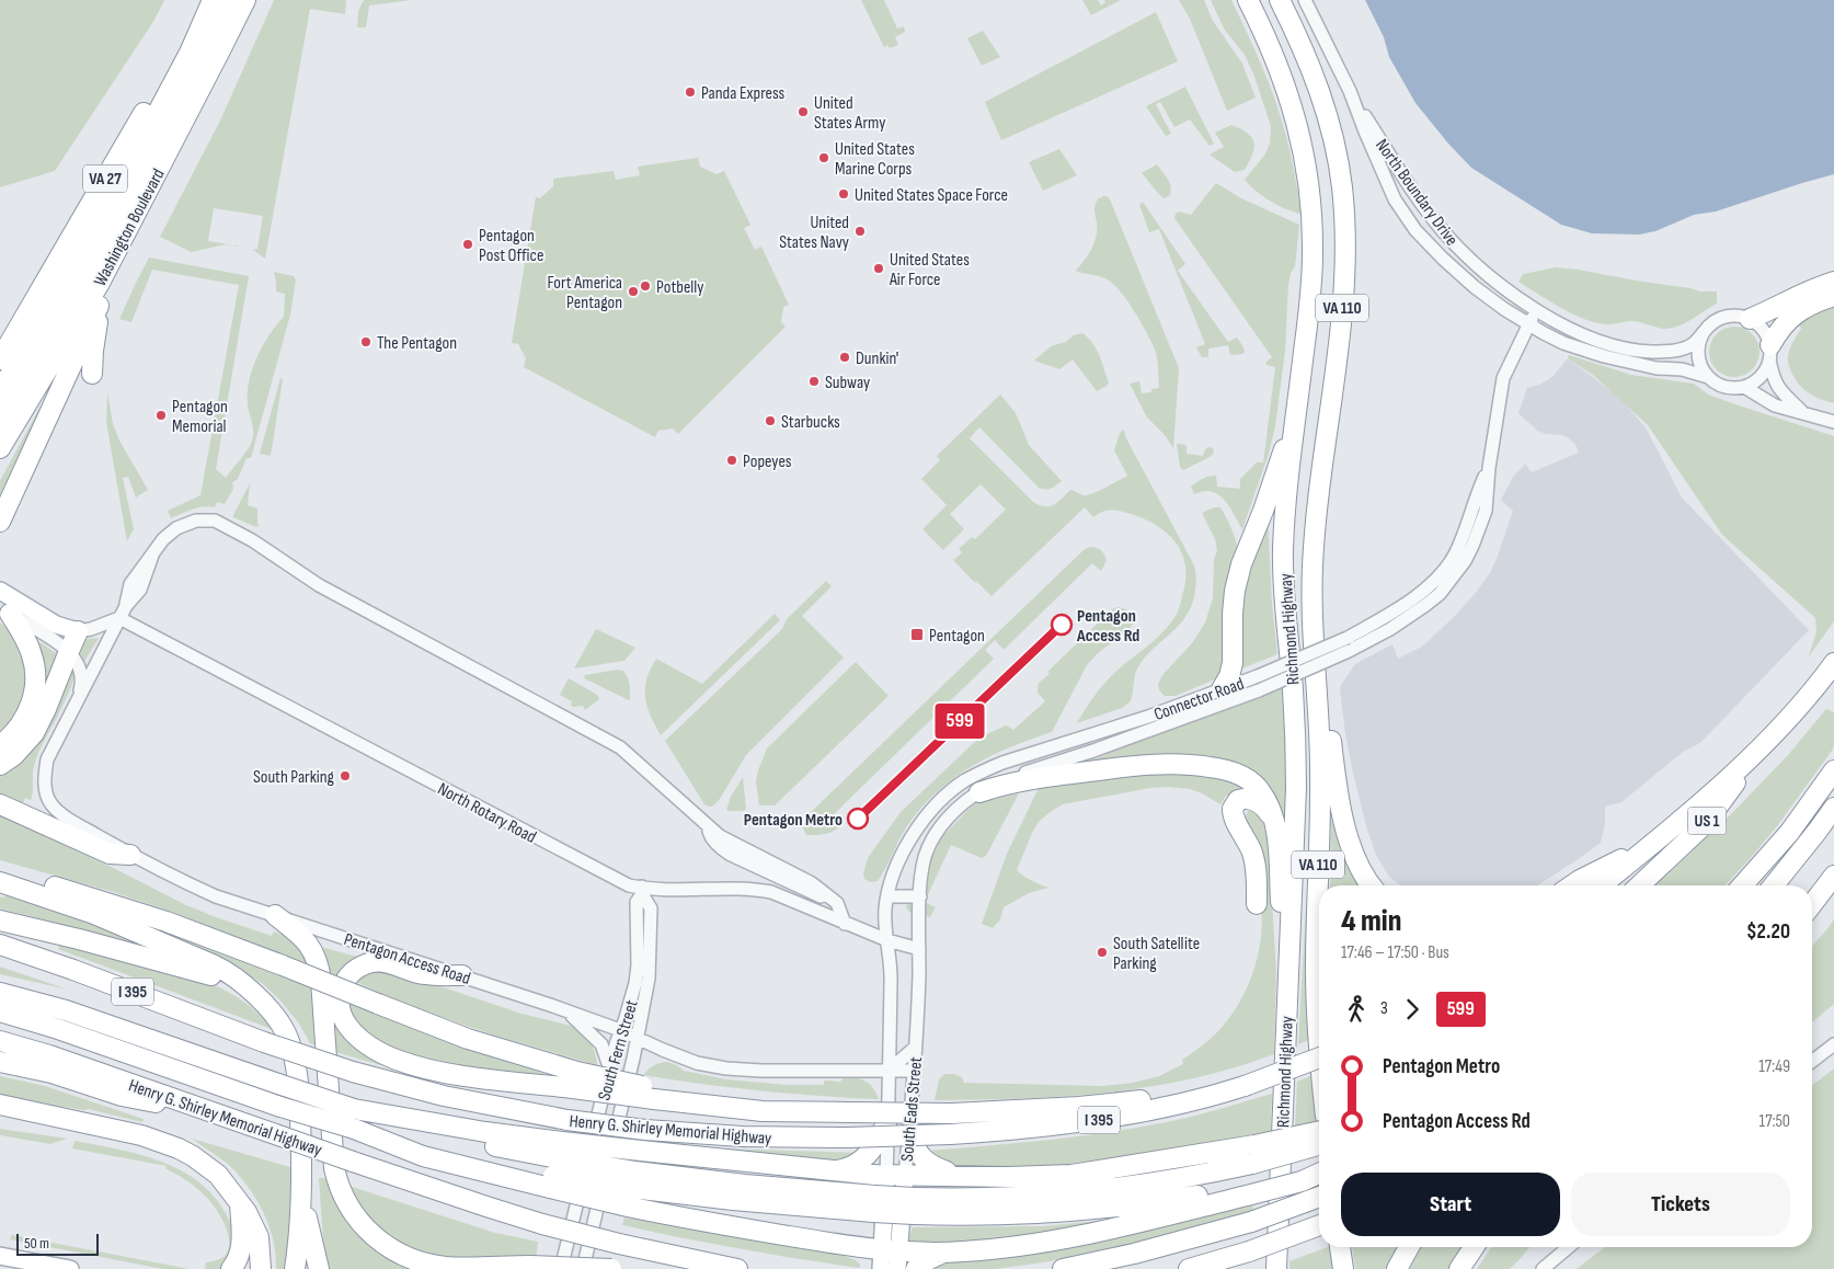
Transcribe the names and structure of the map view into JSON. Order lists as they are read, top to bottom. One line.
{"streets":{"highway":["VA 27","Washington Boulevard","VA 110","Richmond Highway","US 1","I 395","Henry G. Shirley Memorial Highway"],"main road":["South Eads Street"],"street":["North Boundary Drive","Connector Road","North Rotary Road","Pentagon Access Road","South Fern Street"]},"crossings":[["North Boundary Drive","Connector Road"],["Connector Road","North Rotary Road"],["Connector Road","South Eads Street"],["North Rotary Road","Pentagon Access Road"],["North Rotary Road","South Fern Street"],["North Rotary Road","South Eads Street"],["Pentagon Access Road","South Fern Street"],["Pentagon Access Road","South Eads Street"]],"places":{"other":["Panda Express","United States Army","United States Marine Corps","United States Space Force","United States Navy","Pentagon Post Office","United States Air Force","Potbelly","Fort America Pentagon","The Pentagon","Dunkin'","Subway","Pentagon Memorial","Starbucks","Popeyes","Pentagon Access Rd","South Parking","Pentagon Metro","South Satellite Parking"],"transit":["Pentagon"]},"lines":["bus line 599"],"scale_bar":"50 m","page":{"on_map":"599","heading":["4 min","17:46 – 17:50 · Bus","$2.20"],"legs":["3","599"],"list":[{"name":"Pentagon Metro","value":"17:49"},{"name":"Pentagon Access Rd","value":"17:50"}],"buttons":["Start","Tickets"],"scale":"50 m"}}
